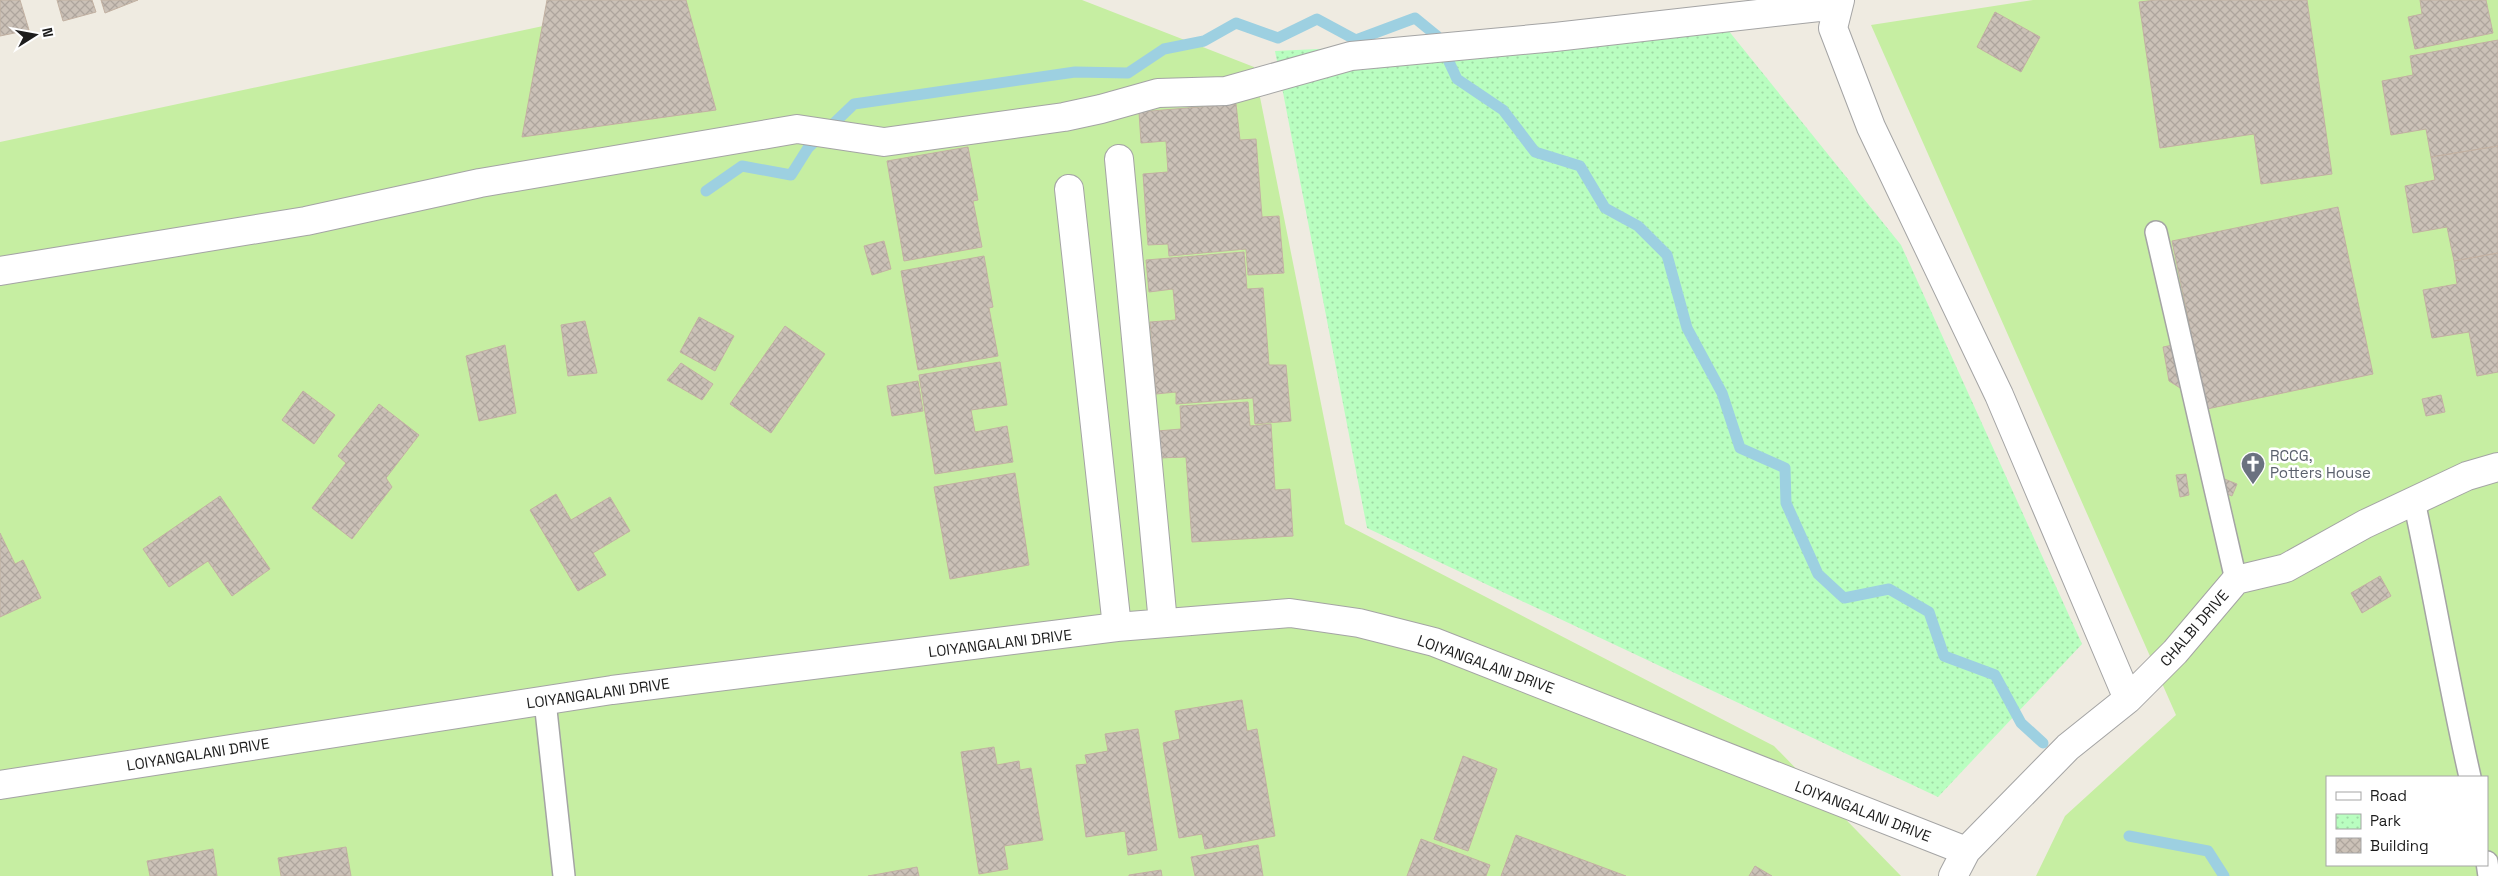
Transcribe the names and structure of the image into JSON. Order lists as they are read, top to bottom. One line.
{"streets":{"street":["CHALBI DRIVE","LOIYANGALANI DRIVE"]},"crossings":[["CHALBI DRIVE","LOIYANGALANI DRIVE"]],"places":{"church":["RCCG, Potters House"]},"legend":["Road","Park","Building"],"north":"right"}
